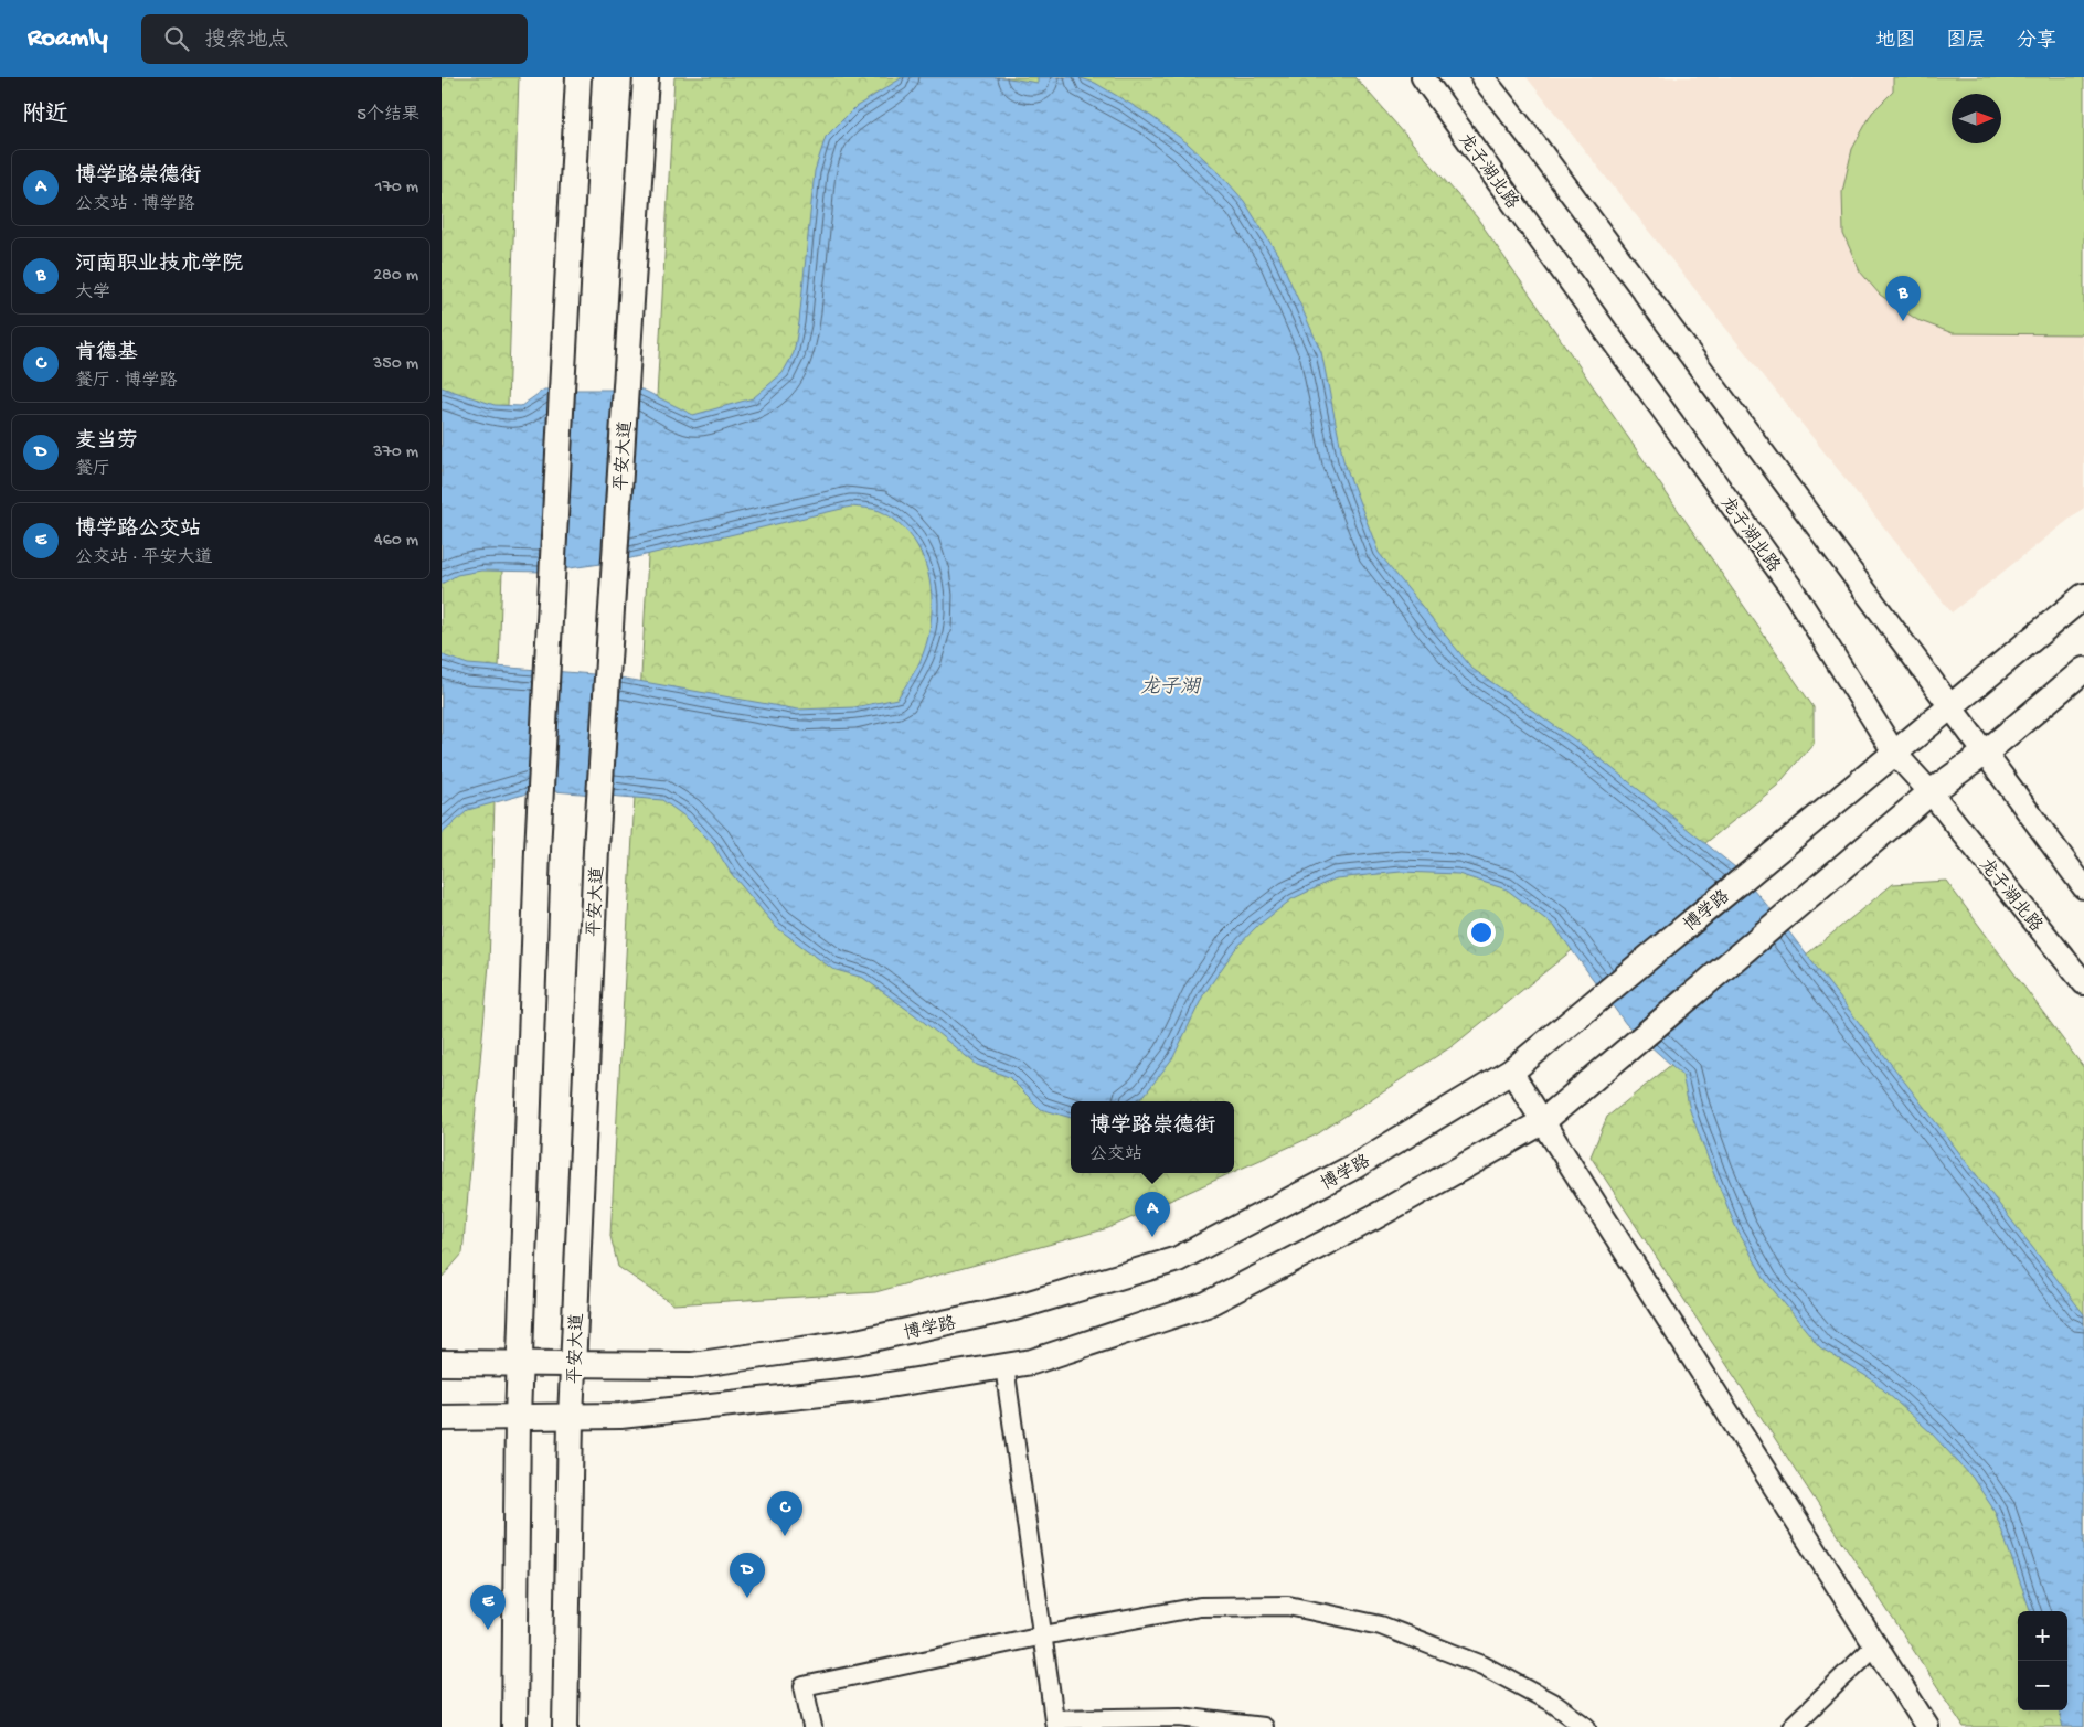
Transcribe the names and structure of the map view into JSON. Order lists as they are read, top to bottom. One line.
{"streets":{"main road":["平安大道","博学路"],"street":["龙子湖北路"]},"crossings":[["龙子湖北路","博学路"],["平安大道","博学路"]],"water":["龙子湖"],"north":"right","page":{"header":"Roamly","search":"搜索地点","nav":["地图","图层","分享"],"heading":["附近","5个结果"],"list":[{"mark":"A","name":"博学路崇德街","note":"公交站 · 博学路","value":"170 m"},{"mark":"B","name":"河南职业技术学院","note":"大学","value":"280 m"},{"mark":"C","name":"肯德基","note":"餐厅 · 博学路","value":"350 m"},{"mark":"D","name":"麦当劳","note":"餐厅","value":"370 m"},{"mark":"E","name":"博学路公交站","note":"公交站 · 平安大道","value":"460 m"}],"pins":["B","A","C","D","E"],"popup":["博学路崇德街","公交站"],"map_buttons":["+","−"]}}
